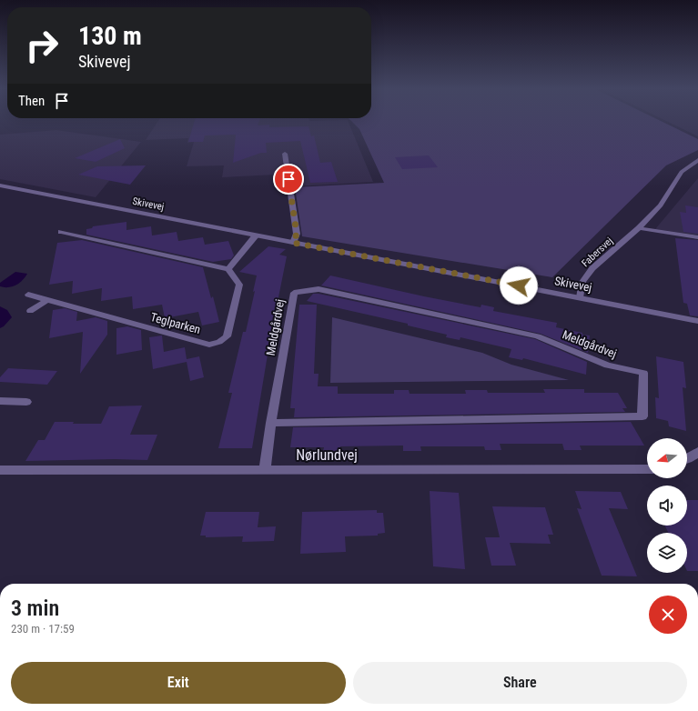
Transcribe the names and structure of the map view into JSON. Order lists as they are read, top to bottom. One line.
{"streets":{"street":["Skivevej","Fabersvej","Teglparken","Meldgårdvej","Nørlundvej"]},"crossings":[["Skivevej","Fabersvej"],["Meldgårdvej","Nørlundvej"]],"north":"left","page":{"turn":["130 m","Skivevej"],"then":"Then","heading":["3 min","230 m · 17:59"],"buttons":["Exit","Share"]}}
